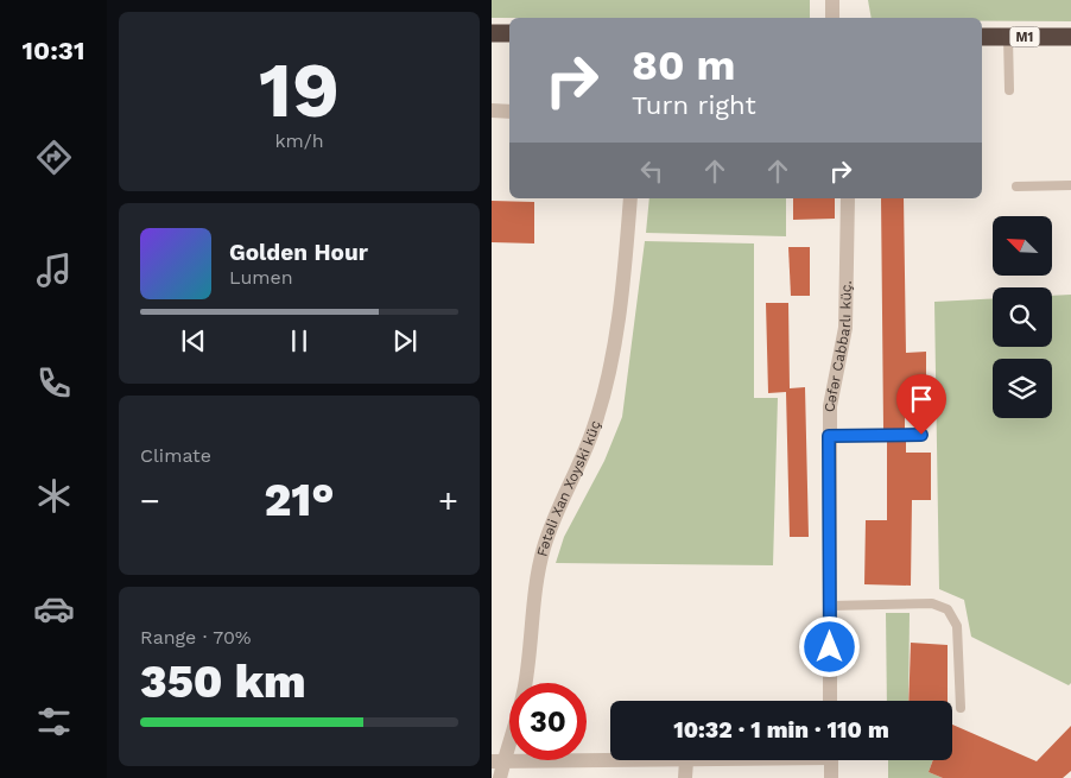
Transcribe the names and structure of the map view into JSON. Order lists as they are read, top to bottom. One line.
{"streets":{"highway":["M1"],"street":["Cəfər Cabbarlı küç.","Fətəli Xan Xoyski küç"]},"north":"top left","page":{"tabs":"10:31","tile":[["19","km/h"],"Climate",["Range · 70%","350 km"]],"turn":["80 m","Turn right"],"song":["Golden Hour","Lumen"],"heat":["−","21°","+"],"limit":"30","trip":"10:32 · 1 min · 110 m"}}
